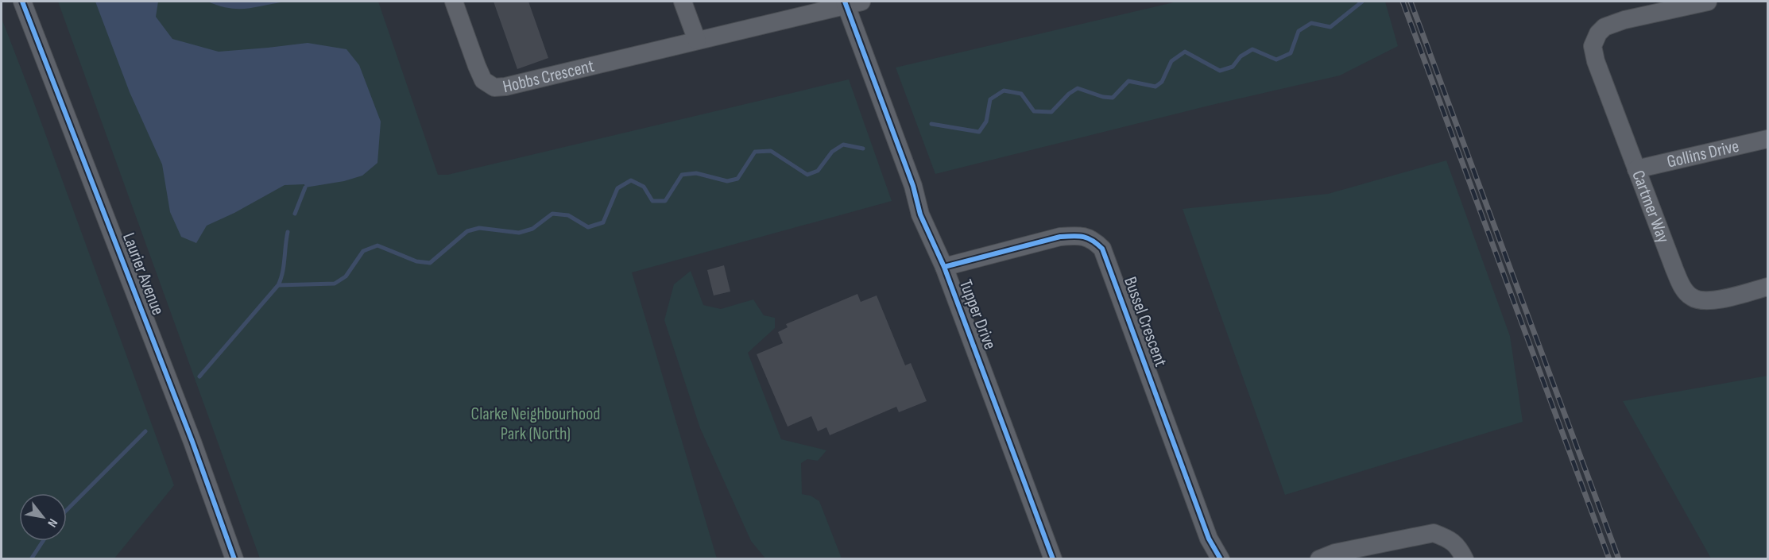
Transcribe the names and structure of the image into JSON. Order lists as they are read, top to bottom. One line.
{"streets":{"street":["Hobbs Crescent","Gollins Drive","Cartmer Way","Laurier Avenue","Tupper Drive","Bussel Crescent"]},"crossings":[["Hobbs Crescent","Tupper Drive"],["Gollins Drive","Cartmer Way"],["Tupper Drive","Bussel Crescent"]],"parks":["Clarke Neighbourhood Park (North)"],"north":"bottom right"}
